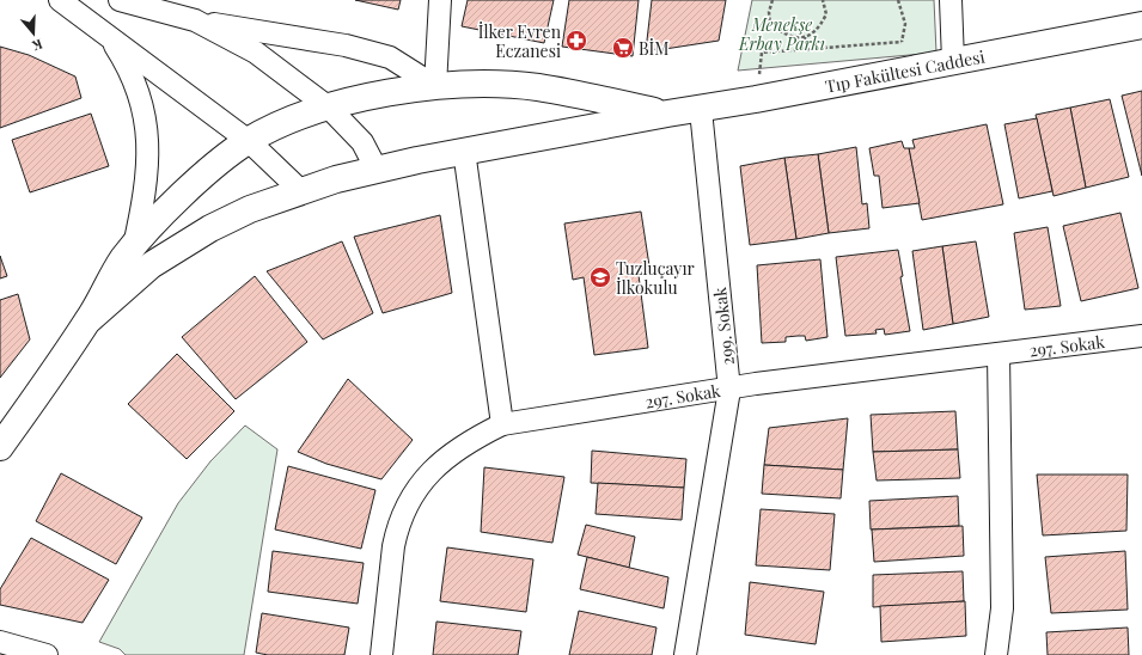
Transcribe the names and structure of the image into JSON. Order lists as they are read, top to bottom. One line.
{"streets":{"main road":["Tıp Fakültesi Caddesi"],"street":["299. Sokak","297. Sokak"]},"crossings":[["Tıp Fakültesi Caddesi","299. Sokak"],["299. Sokak","297. Sokak"]],"parks":["Menekşe Erbay Parkı"],"places":{"pharmacy":["İlker Evren Eczanesi"],"supermarket":["BİM"],"school or university":["Tuzluçayır İlkokulu"]},"north":"bottom"}
